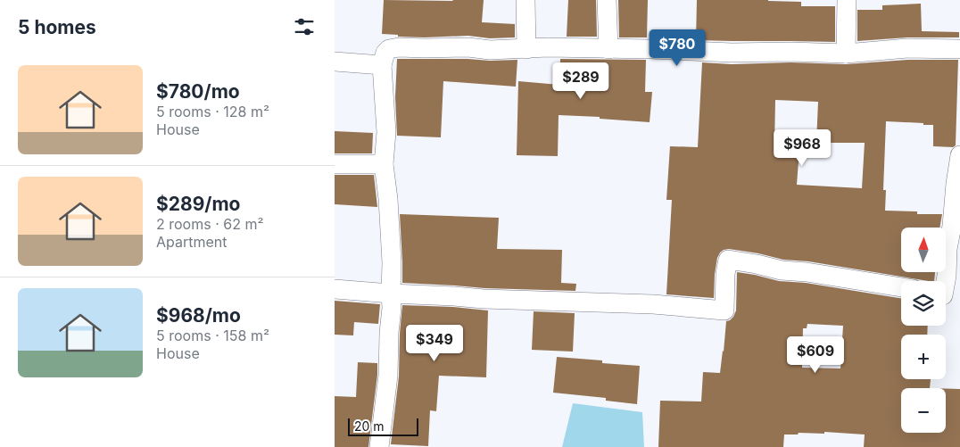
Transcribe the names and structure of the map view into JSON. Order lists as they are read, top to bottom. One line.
{"scale_bar":"20 m","north":"top","page":{"heading":"5 homes","price":["$780","$289","$968","$349","$609"],"list":[{"name":"$780/mo","note":"5 rooms · 128 m² · House"},{"name":"$289/mo","note":"2 rooms · 62 m² · Apartment"},{"name":"$968/mo","note":"5 rooms · 158 m² · House"}],"map_buttons":["+","−"],"scale":"20 m"}}
